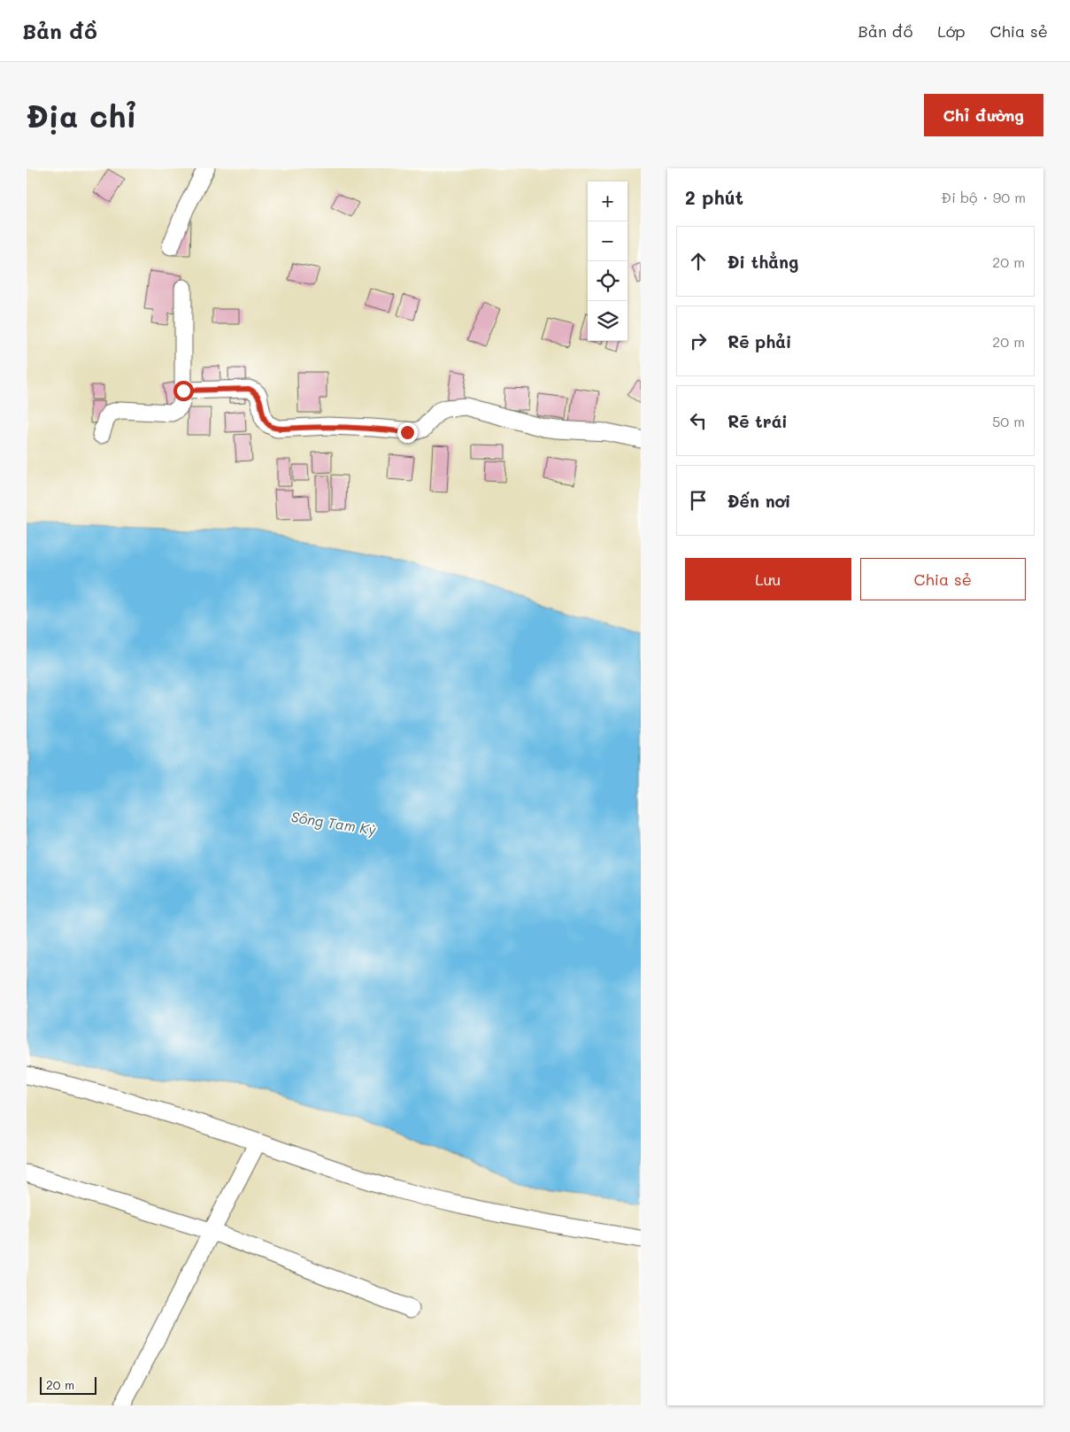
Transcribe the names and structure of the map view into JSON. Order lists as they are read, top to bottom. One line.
{"water":["Sông Tam Kỳ"],"scale_bar":"20 m","page":{"header":"Bản đồ","nav":["Bản đồ","Lớp","Chia sẻ"],"buttons":["Chỉ đường",["Lưu","Chia sẻ"]],"title":"Địa chỉ","heading":["2 phút","Đi bộ · 90 m"],"map_buttons":["+","−"],"list":[["Đi thẳng","20 m"],["Rẽ phải","20 m"],["Rẽ trái","50 m"],"Đến nơi"],"scale":"20 m"}}
